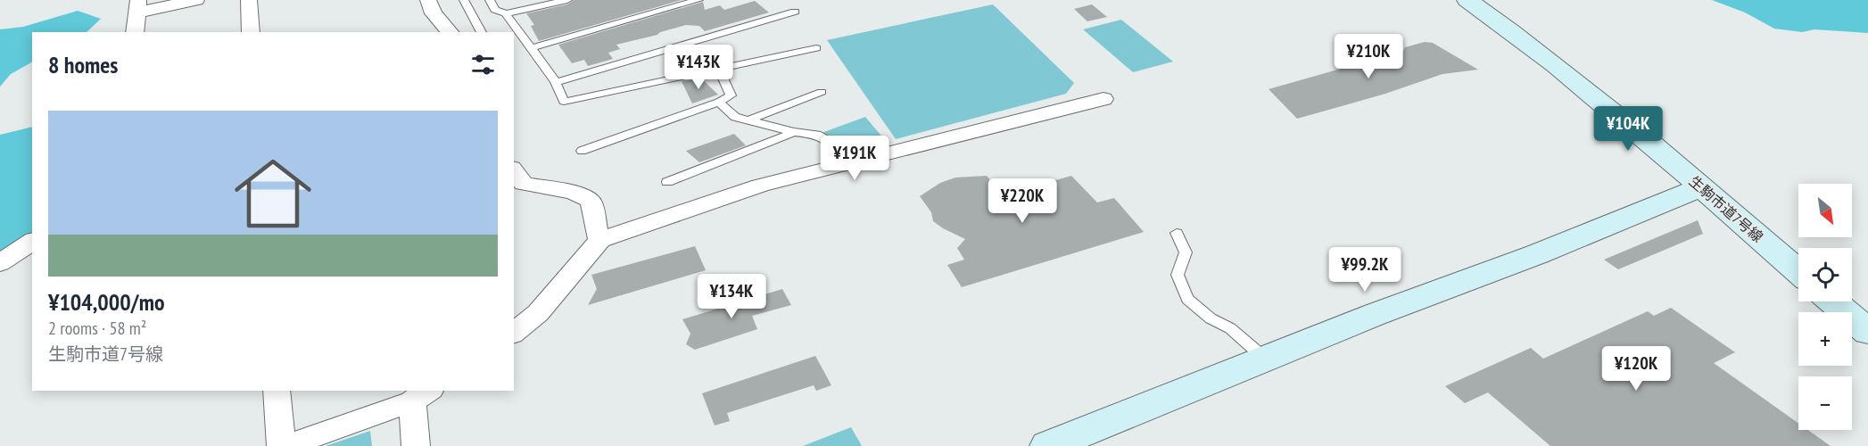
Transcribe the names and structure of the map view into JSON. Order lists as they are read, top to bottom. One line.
{"streets":{"street":["生駒市道7号線"]},"north":"bottom right","page":{"heading":"8 homes","price":["¥210K","¥143K","¥104K","¥191K","¥220K","¥99.2K","¥134K","¥120K"],"list":[{"name":"¥104,000/mo","note":"2 rooms · 58 m² · 生駒市道7号線"}],"map_buttons":["+","−"]}}
